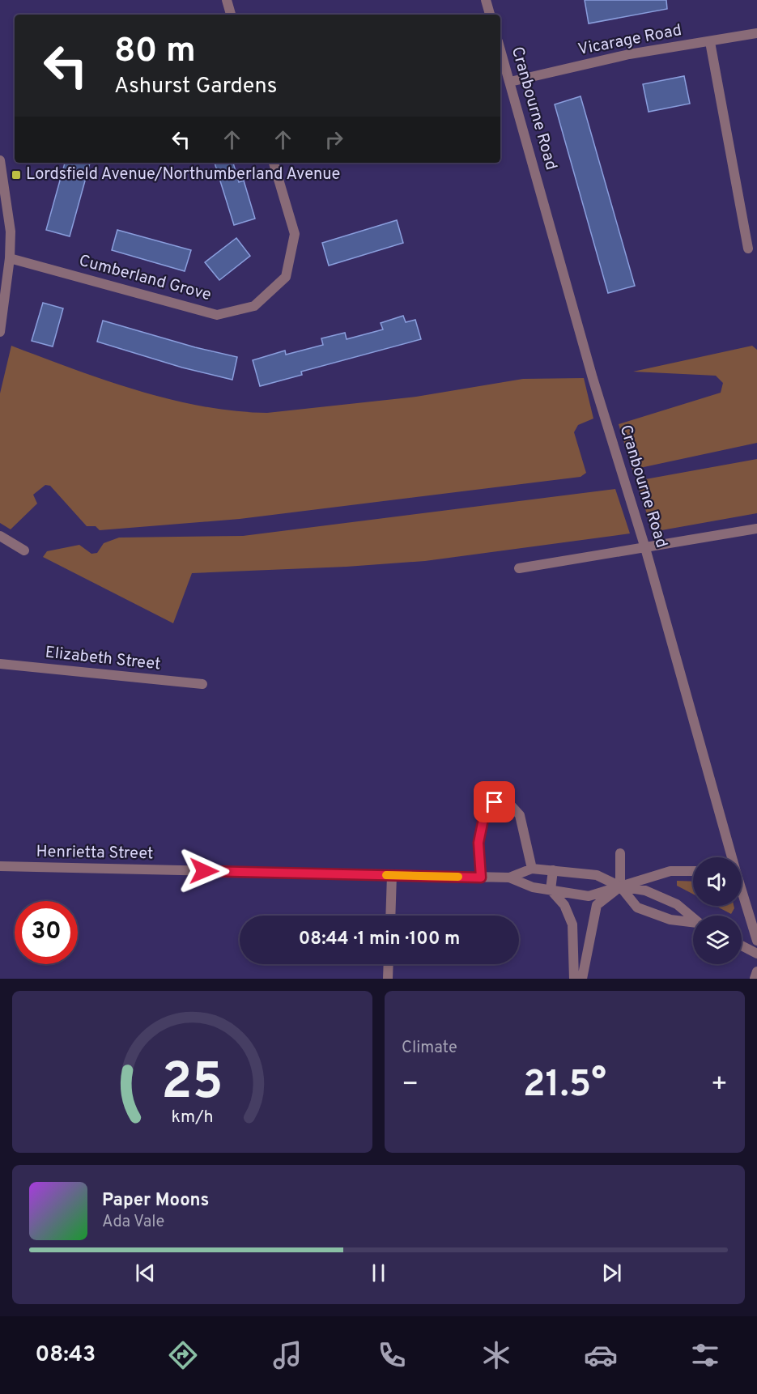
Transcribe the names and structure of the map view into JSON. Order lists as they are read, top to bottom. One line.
{"streets":{"street":["Vicarage Road","Cranbourne Road","Cumberland Grove","Elizabeth Street","Henrietta Street"]},"crossings":[["Vicarage Road","Cranbourne Road"]],"places":{"transit":["Lordsfield Avenue/Northumberland Avenue"]},"page":{"turn":["80 m","Ashurst Gardens"],"limit":"30","trip":"08:44 · 1 min · 100 m","tile":"Climate","heat":["−","21.5°","+"],"song":["Paper Moons","Ada Vale"],"tabs":"08:43","gauge":["25","km/h"]}}
